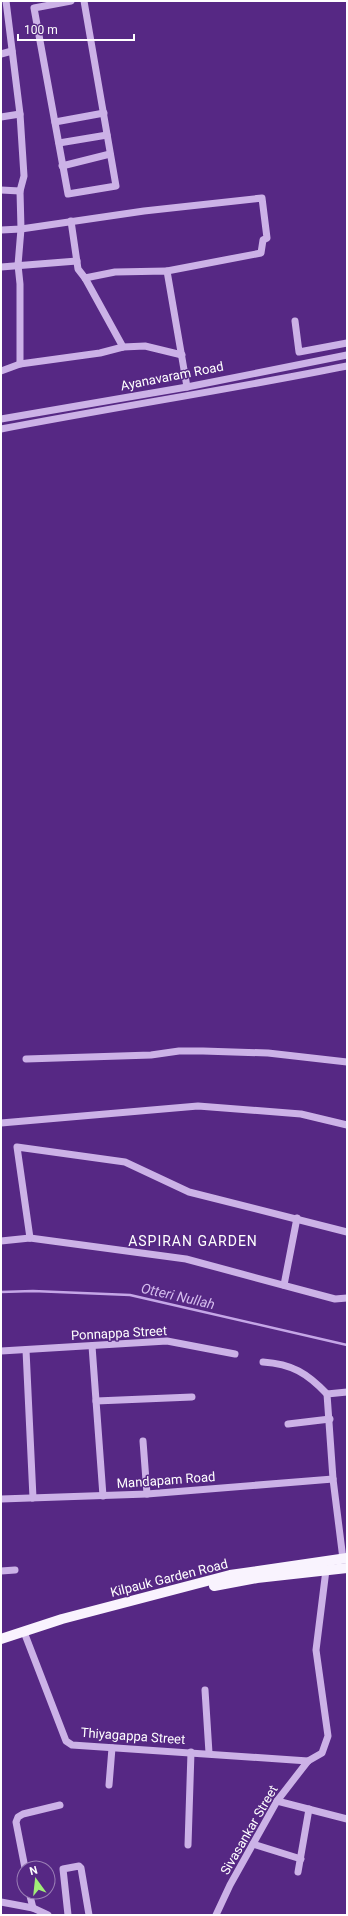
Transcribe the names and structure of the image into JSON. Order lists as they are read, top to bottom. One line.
{"streets":{"main road":["Kilpauk Garden Road"],"street":["Ayanavaram Road","Ponnappa Street","Mandapam Road","Thiyagappa Street","Sivasankar Street"]},"crossings":[["Kilpauk Garden Road","Thiyagappa Street"],["Kilpauk Garden Road","Sivasankar Street"],["Thiyagappa Street","Sivasankar Street"]],"districts":["ASPIRAN GARDEN"],"water":["Otteri Nullah"],"scale_bar":"100 m","north":"top"}
